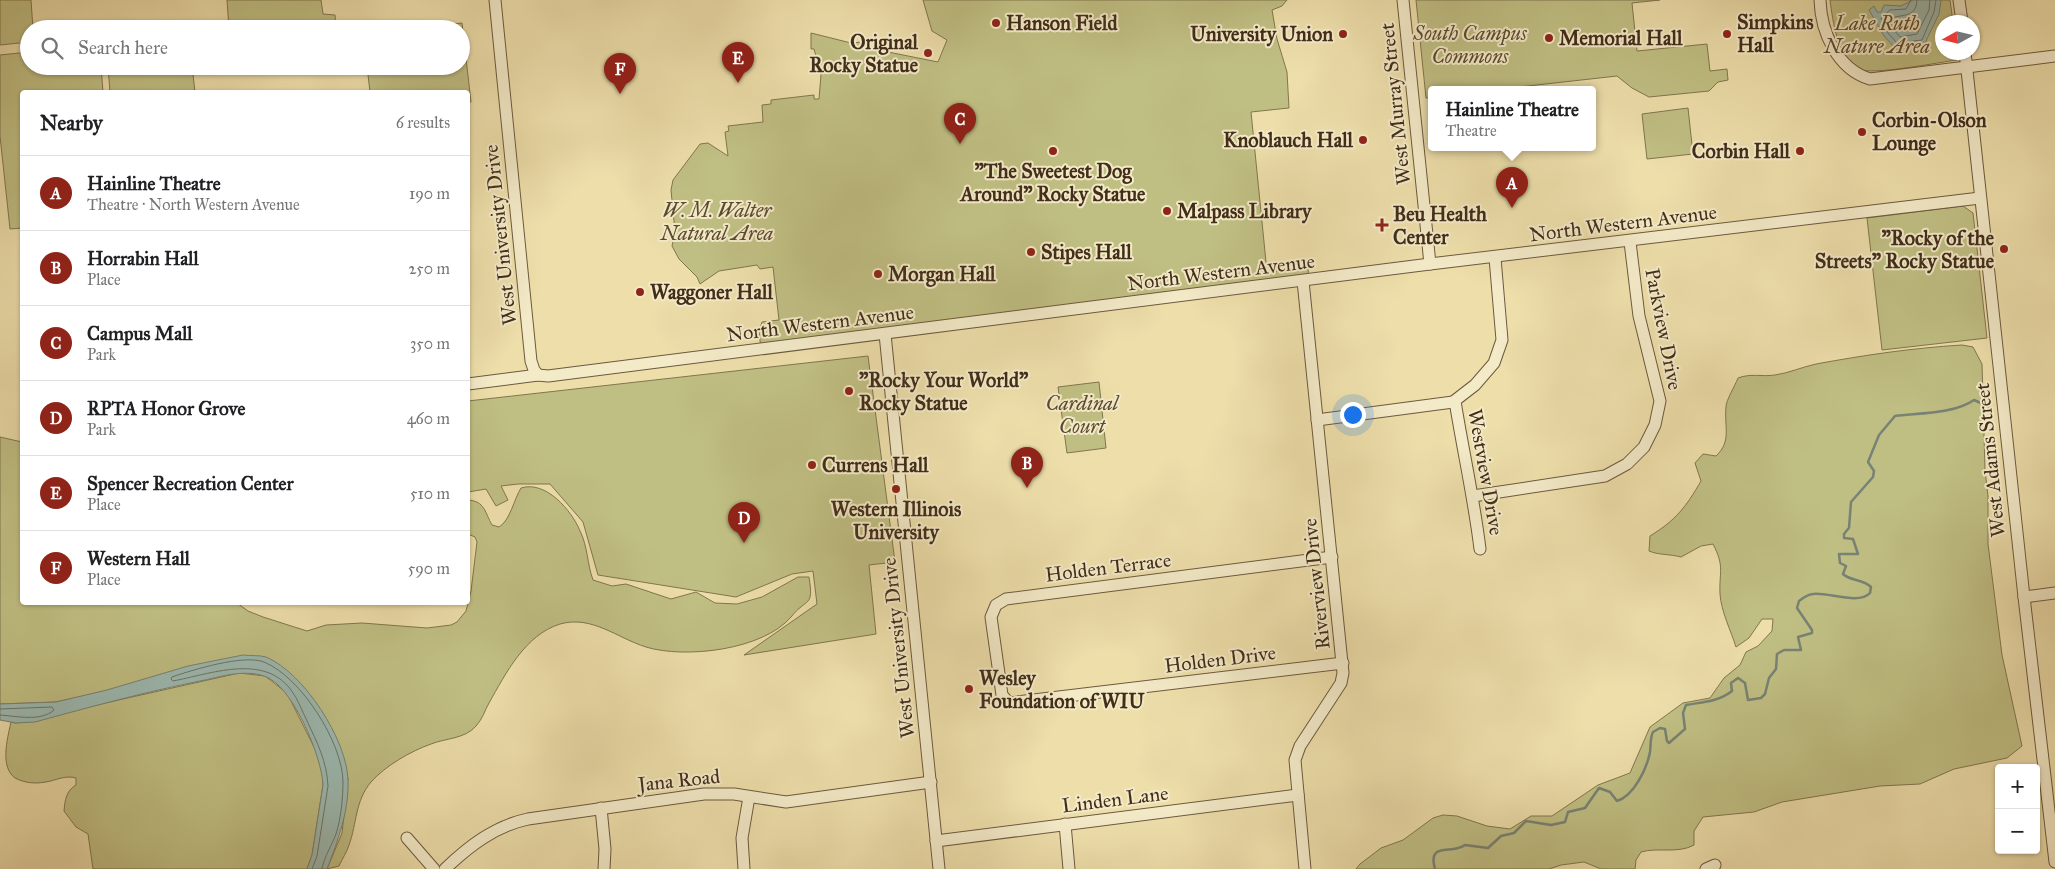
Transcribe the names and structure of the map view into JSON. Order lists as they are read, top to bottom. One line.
{"streets":{"street":["West Murray Street","North Western Avenue","West University Drive","Parkview Drive","West Adams Street","Westview Drive","Holden Terrace","Riverview Drive","Holden Drive","Jana Road","Linden Lane"]},"crossings":[["West Murray Street","North Western Avenue"],["North Western Avenue","West University Drive"],["North Western Avenue","Parkview Drive"],["North Western Avenue","West Adams Street"],["North Western Avenue","Riverview Drive"],["West University Drive","Jana Road"],["West University Drive","Linden Lane"],["Parkview Drive","Westview Drive"],["Holden Terrace","Riverview Drive"],["Holden Terrace","Holden Drive"],["Riverview Drive","Holden Drive"],["Riverview Drive","Linden Lane"]],"parks":["Lake Ruth Nature Area","South Campus Commons","W. M. Walter Natural Area","Cardinal Court"],"places":{"other":["Hanson Field","University Union","Simpkins Hall","Memorial Hall","Original Rocky Statue","Corbin-Olson Lounge","Knoblauch Hall","\"The Sweetest Dog Around\" Rocky Statue","Corbin Hall","Malpass Library","\"Rocky of the Streets\" Rocky Statue","Stipes Hall","Morgan Hall","Waggoner Hall","\"Rocky Your World\" Rocky Statue","Currens Hall","Western Illinois University","Wesley Foundation of WIU"],"health":["Beu Health Center"]},"north":"left","page":{"search":"Search here","pins":["E","F","C","A","B","D"],"popup":["Hainline Theatre","Theatre"],"heading":["Nearby","6 results"],"list":[{"mark":"A","name":"Hainline Theatre","note":"Theatre · North Western Avenue","value":"190 m"},{"mark":"B","name":"Horrabin Hall","note":"Place","value":"250 m"},{"mark":"C","name":"Campus Mall","note":"Park","value":"350 m"},{"mark":"D","name":"RPTA Honor Grove","note":"Park","value":"460 m"},{"mark":"E","name":"Spencer Recreation Center","note":"Place","value":"510 m"},{"mark":"F","name":"Western Hall","note":"Place","value":"590 m"}],"map_buttons":["+","−"]}}
